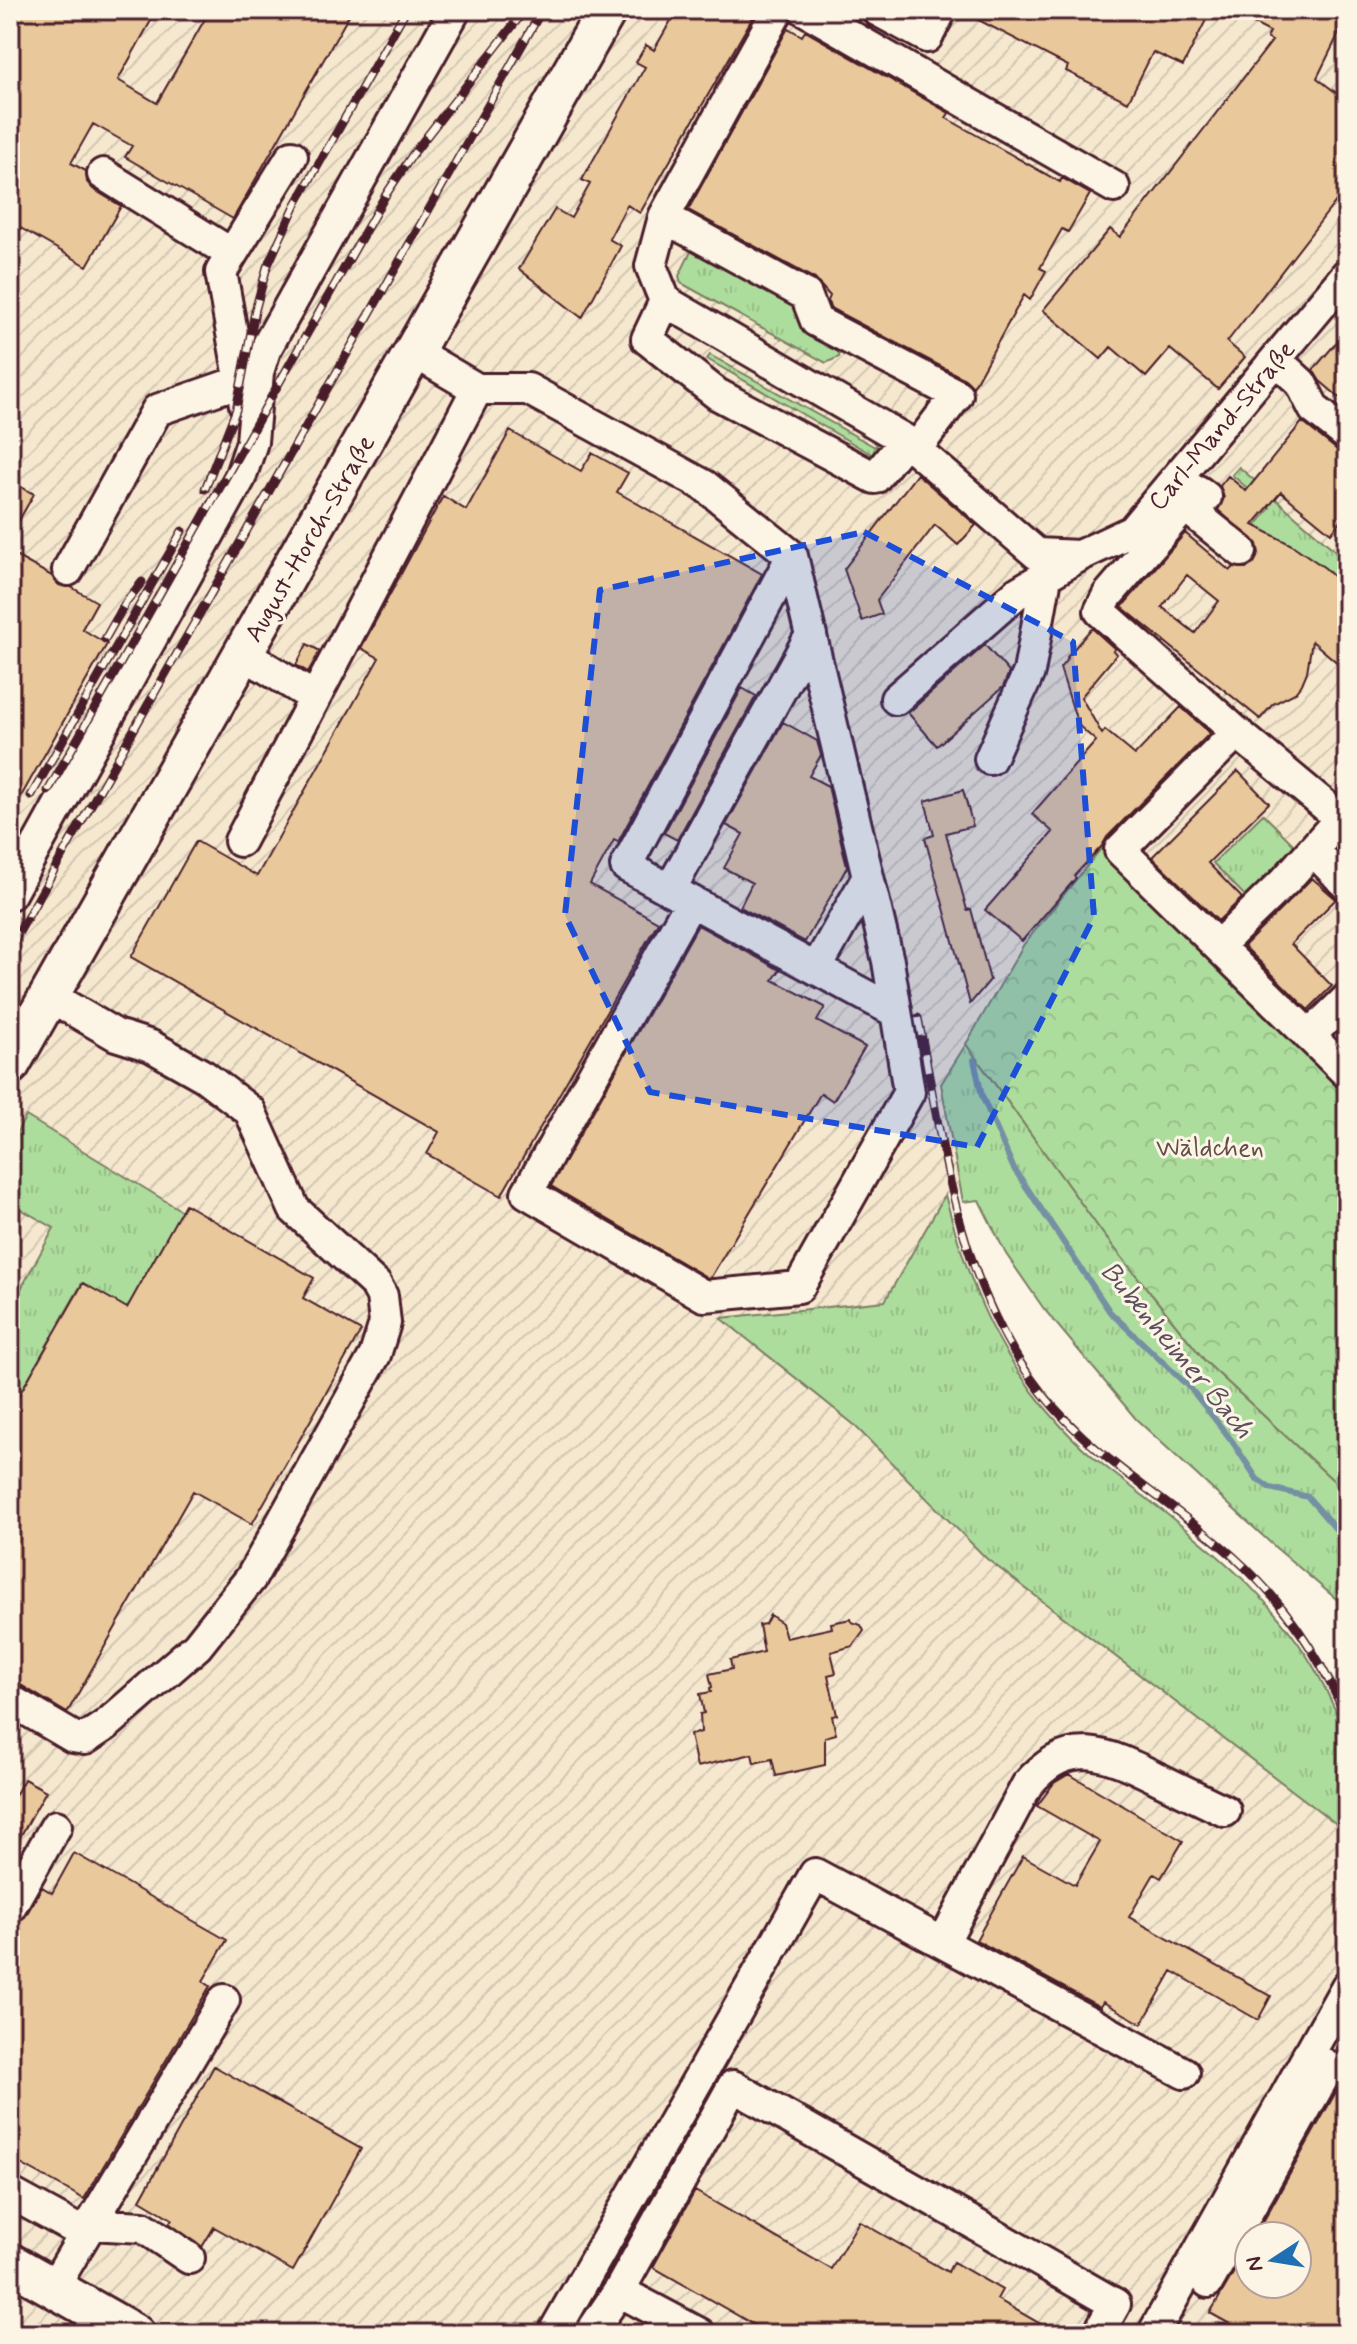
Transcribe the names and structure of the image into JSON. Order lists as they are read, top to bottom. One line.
{"streets":{"main road":["August-Horch-Straße"],"street":["Carl-Mand-Straße"]},"water":["Bubenheimer Bach"],"parks":["Wäldchen"],"north":"left"}
